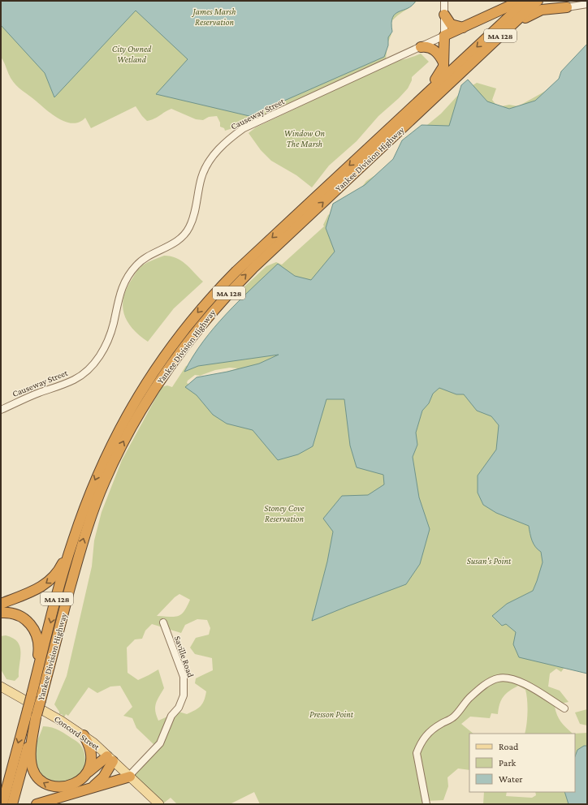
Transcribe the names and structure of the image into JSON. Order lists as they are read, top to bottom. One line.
{"streets":{"highway":["MA 128","Yankee Division Highway"],"main road":["Concord Street"],"street":["Causeway Street","Saville Road"]},"crossings":[["Saville Road","Concord Street"]],"parks":["James Marsh Reservation","City Owned Wetland","Window On The Marsh","Stoney Cove Reservation","Susan's Point","Presson Point"],"legend":["Road","Park","Water"]}
